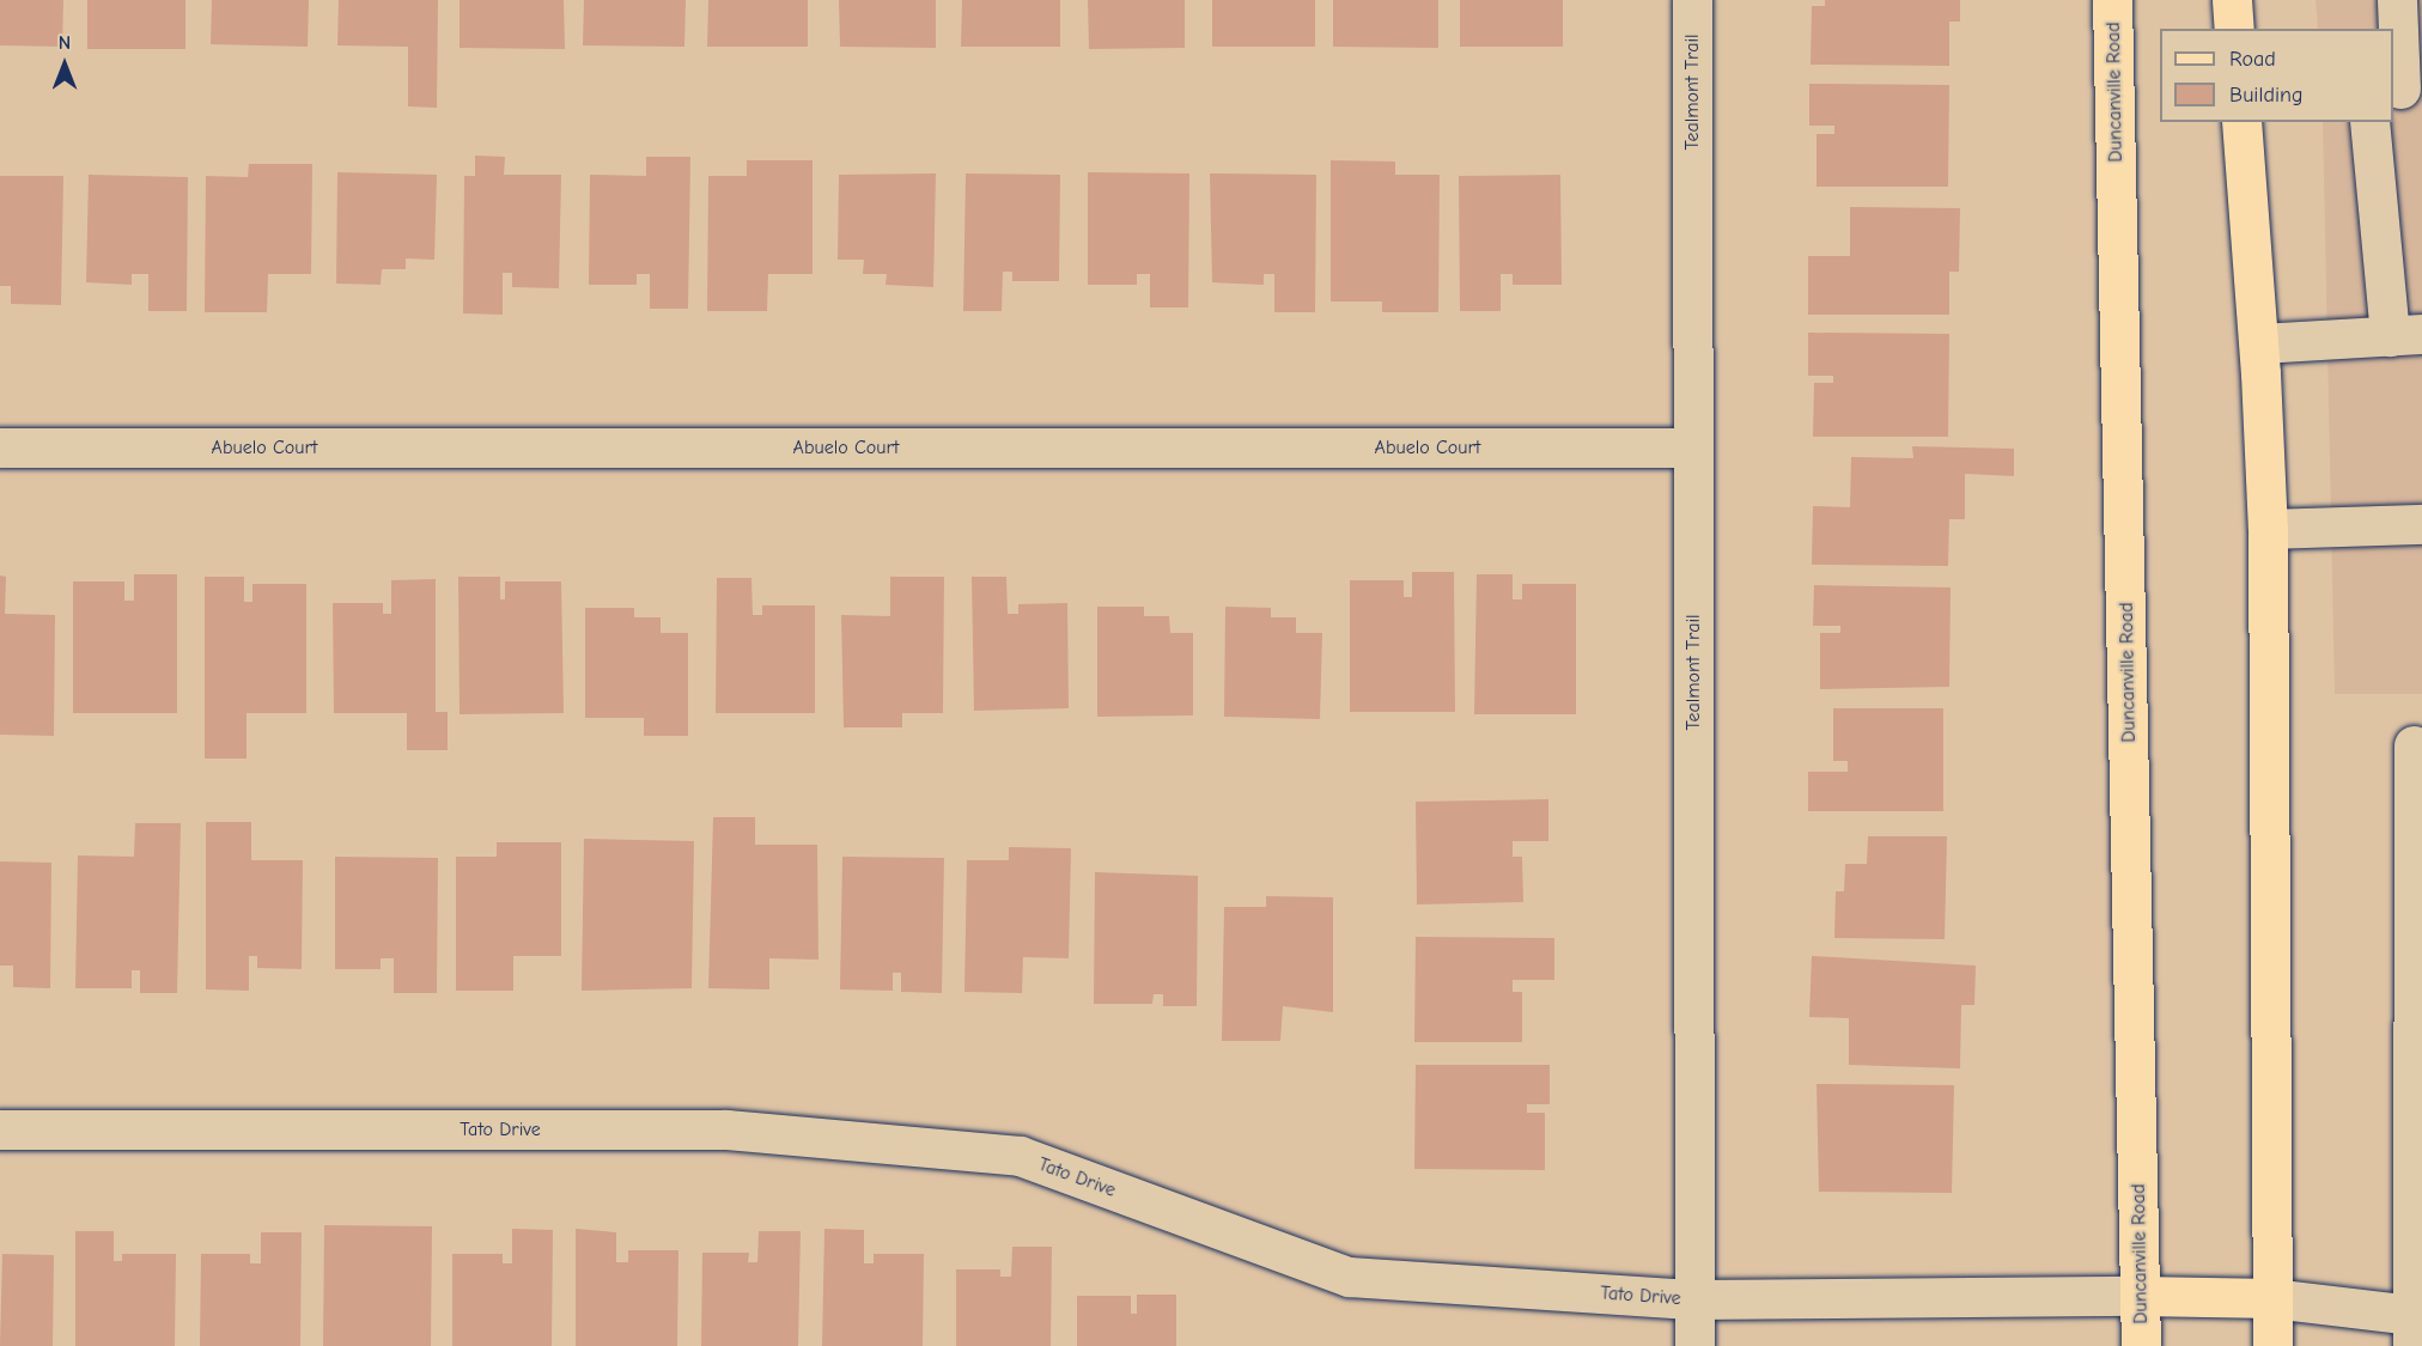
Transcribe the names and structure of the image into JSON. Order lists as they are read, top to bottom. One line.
{"streets":{"main road":["Duncanville Road"],"street":["Tealmont Trail","Abuelo Court","Tato Drive"]},"crossings":[["Tealmont Trail","Abuelo Court"],["Tealmont Trail","Tato Drive"],["Duncanville Road","Tato Drive"]],"legend":["Road","Building"],"north":"top"}
